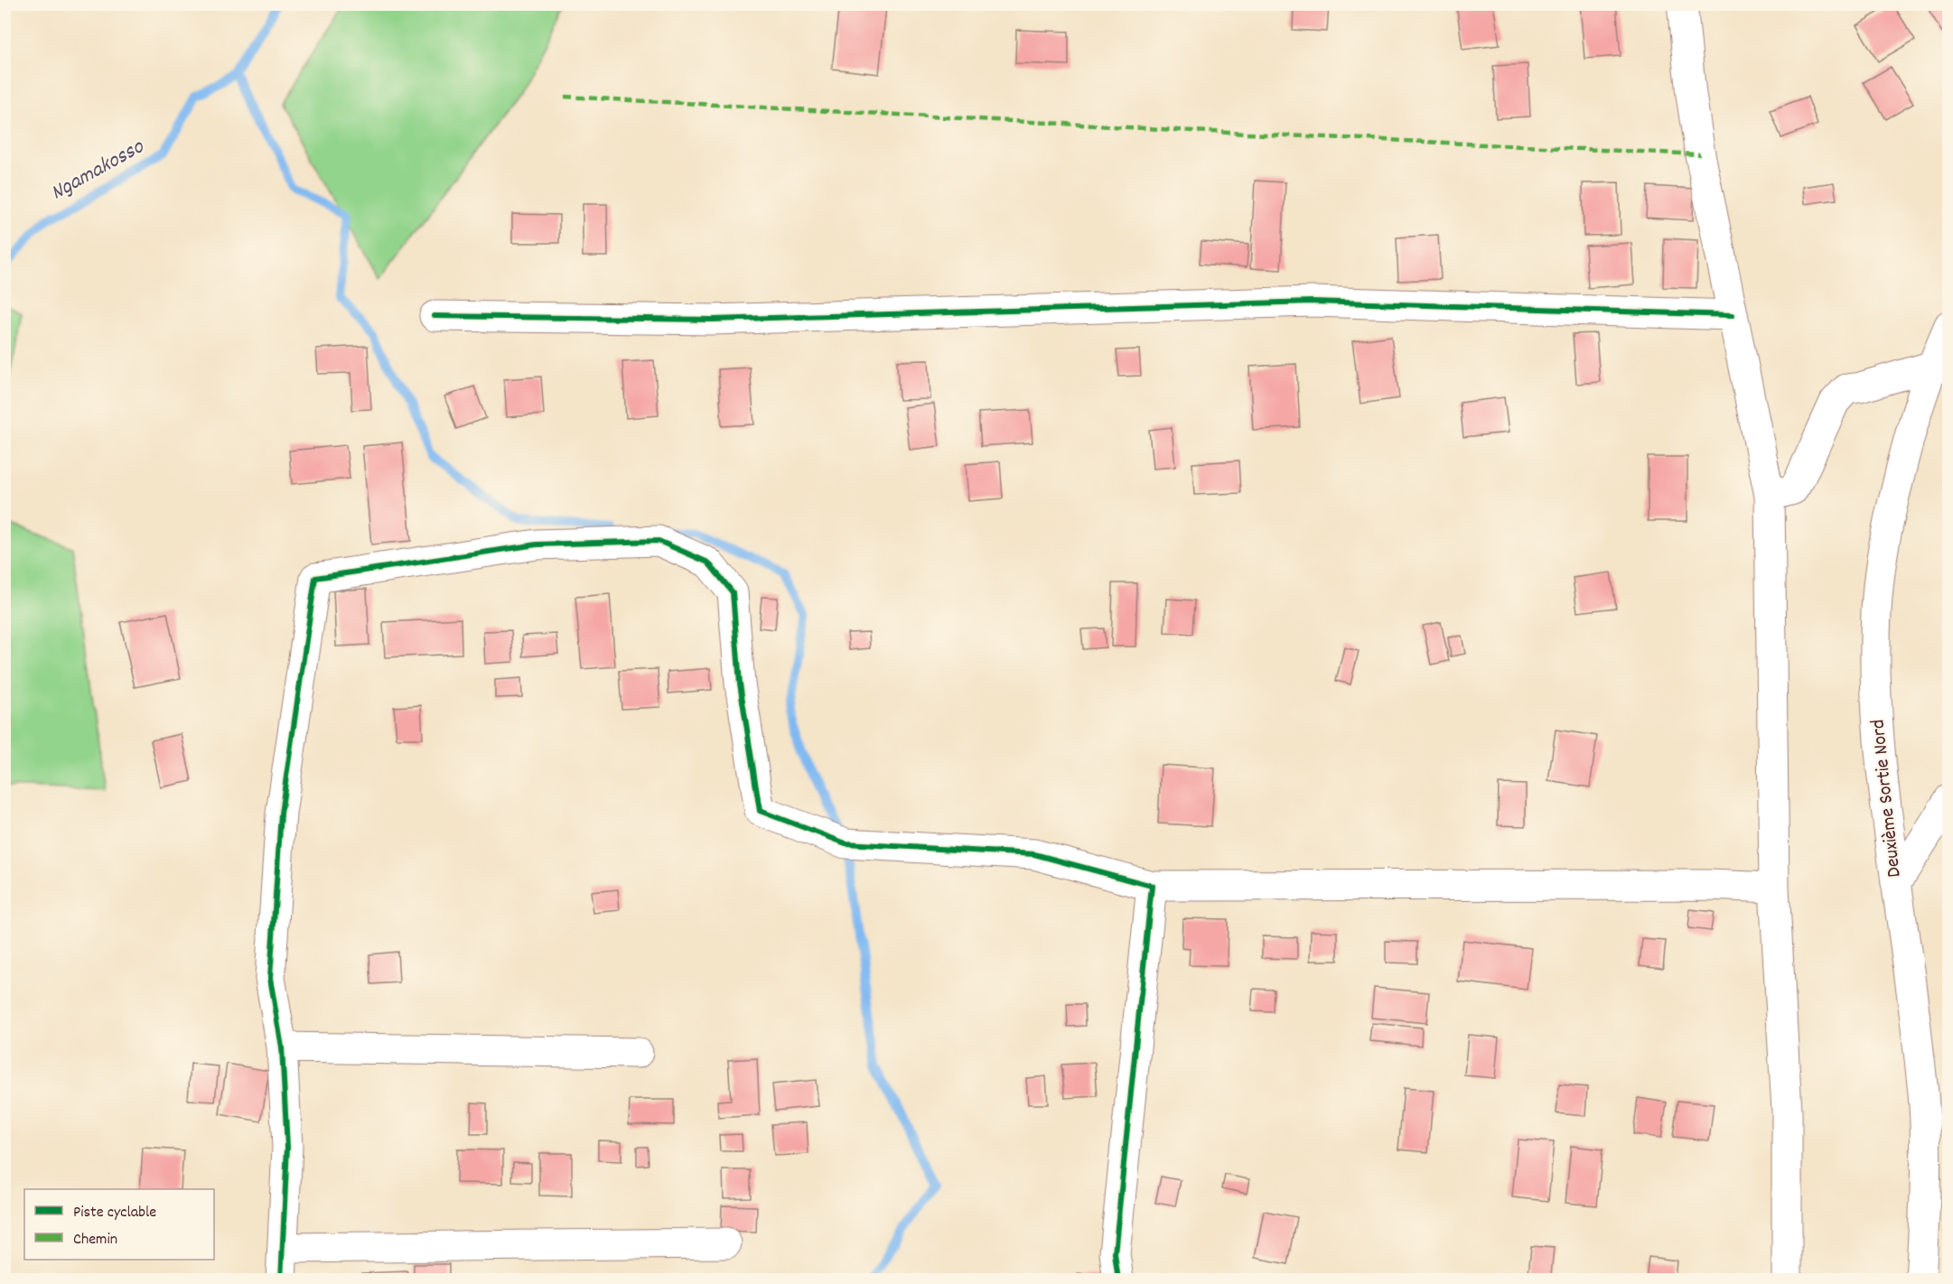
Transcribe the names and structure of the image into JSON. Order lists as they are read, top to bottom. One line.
{"streets":{"street":["Deuxième Sortie Nord"]},"water":["Ngamakosso"],"legend":["Piste cyclable","Chemin"]}
